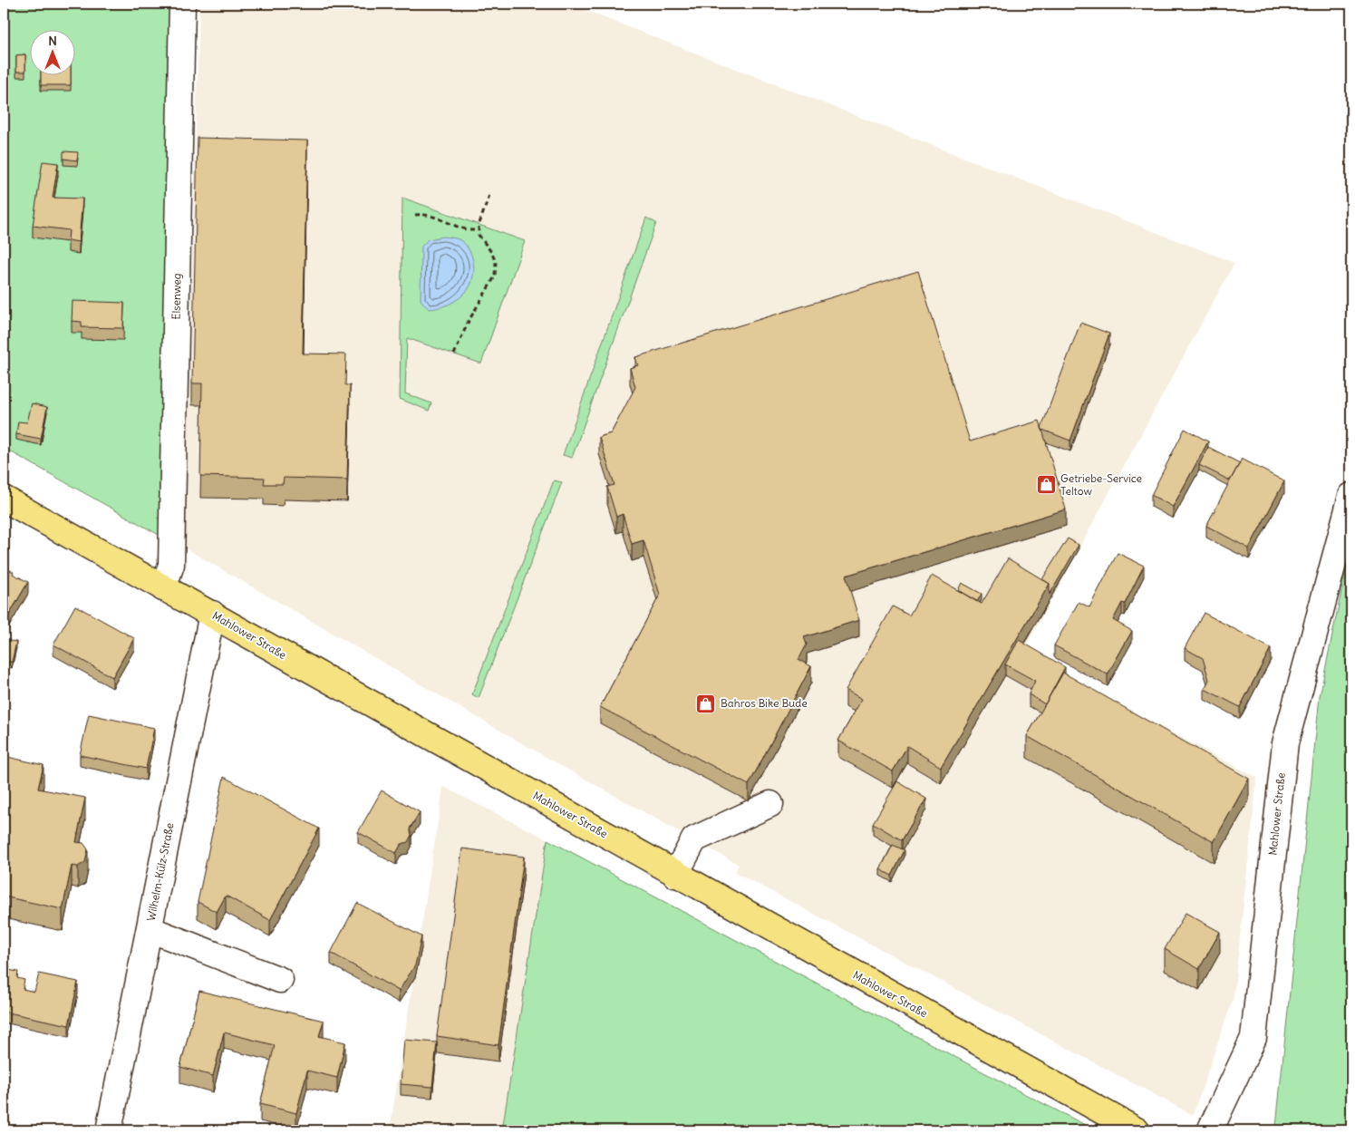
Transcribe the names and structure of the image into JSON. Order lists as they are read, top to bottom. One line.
{"streets":{"main road":["Mahlower Straße"],"street":["Elsenweg","Wilhelm-Külz-Straße"]},"crossings":[["Elsenweg","Mahlower Straße"],["Mahlower Straße","Wilhelm-Külz-Straße"]],"places":{"shop":["Getriebe-Service Teltow","Bahros Bike Bude"]},"north":"top"}
